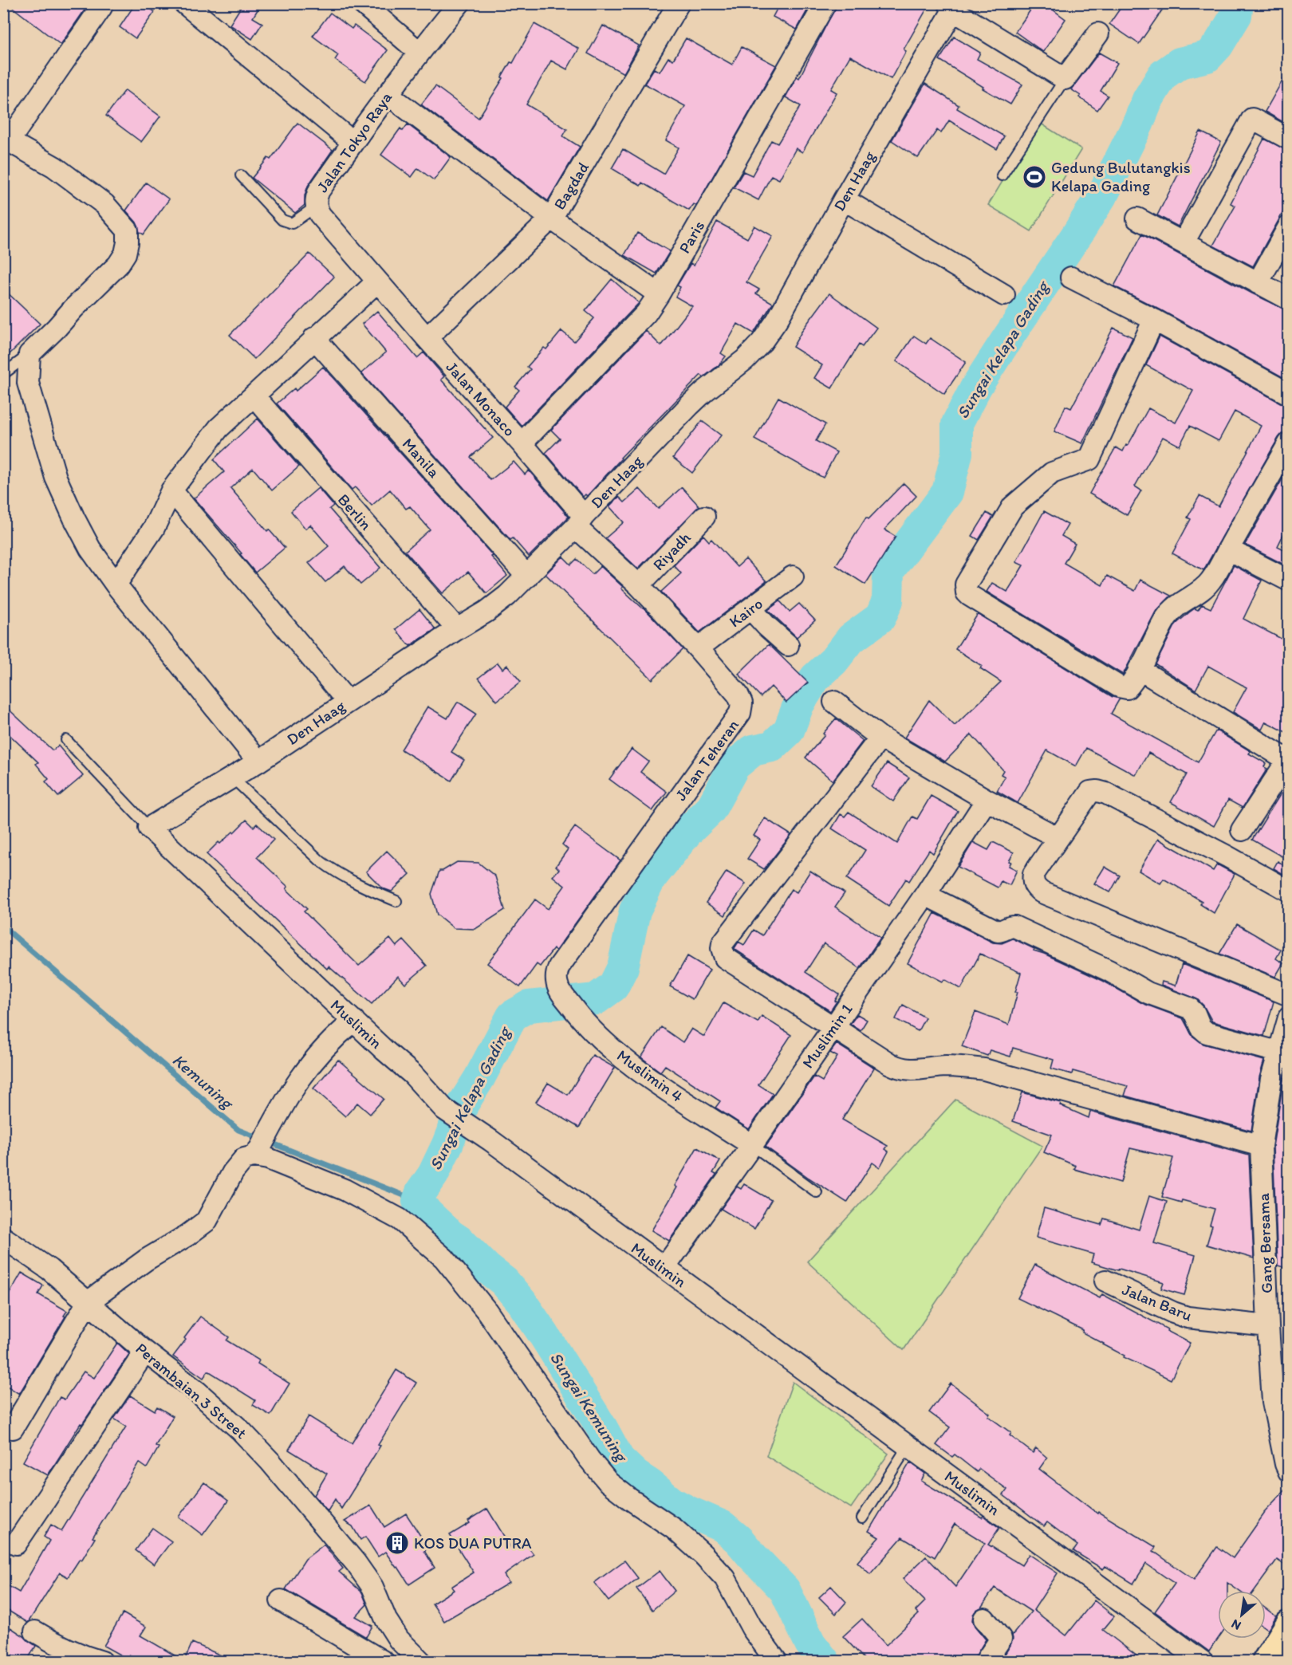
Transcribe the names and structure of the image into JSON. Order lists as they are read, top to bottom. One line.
{"streets":{"street":["Jalan Tokyo Raya","Den Haag","Bagdad","Paris","Jalan Monaco","Manila","Berlin","Riyadh","Kairo","Jalan Teheran","Muslimin","Muslimin 1","Muslimin 4","Gang Bersama","Jalan Baru","Perambaian 3 Street"]},"crossings":[["Jalan Tokyo Raya","Jalan Monaco"],["Den Haag","Jalan Monaco"],["Den Haag","Manila"],["Den Haag","Berlin"],["Den Haag","Jalan Teheran"],["Den Haag","Muslimin"],["Bagdad","Jalan Monaco"],["Paris","Jalan Monaco"],["Jalan Monaco","Jalan Teheran"],["Riyadh","Jalan Teheran"],["Kairo","Jalan Teheran"],["Jalan Teheran","Muslimin 4"],["Muslimin","Muslimin 1"],["Muslimin 1","Muslimin 4"],["Gang Bersama","Jalan Baru"]],"water":["Sungai Kelapa Gading","Kemuning","Sungai Kemuning"],"places":{"sports":["Gedung Bulutangkis Kelapa Gading"],"building":["KOS DUA PUTRA"]},"north":"bottom left"}
